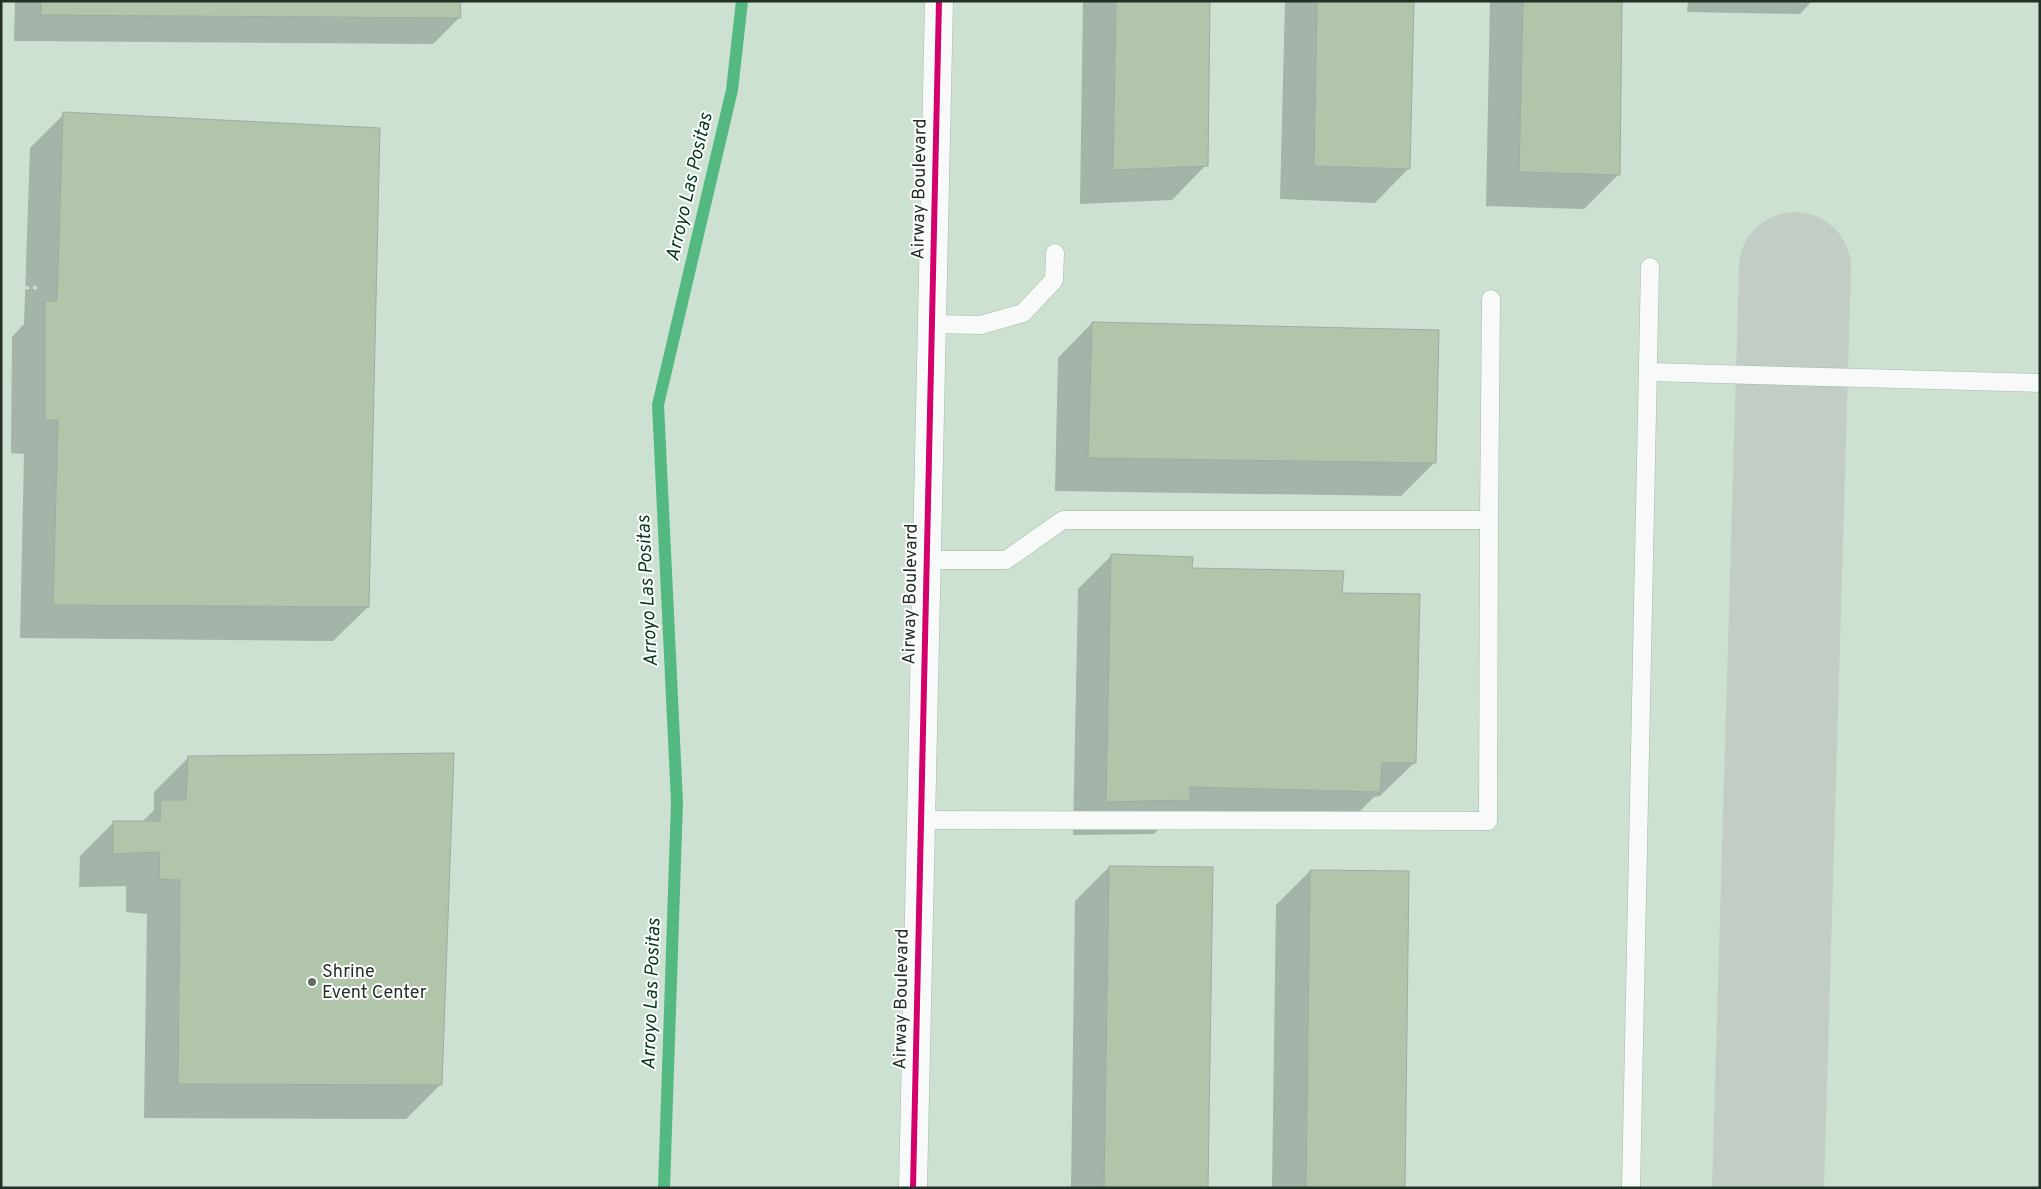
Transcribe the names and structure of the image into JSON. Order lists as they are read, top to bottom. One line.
{"streets":{"main road":["Airway Boulevard"]},"water":["Arroyo Las Positas"],"places":["Shrine Event Center"]}
